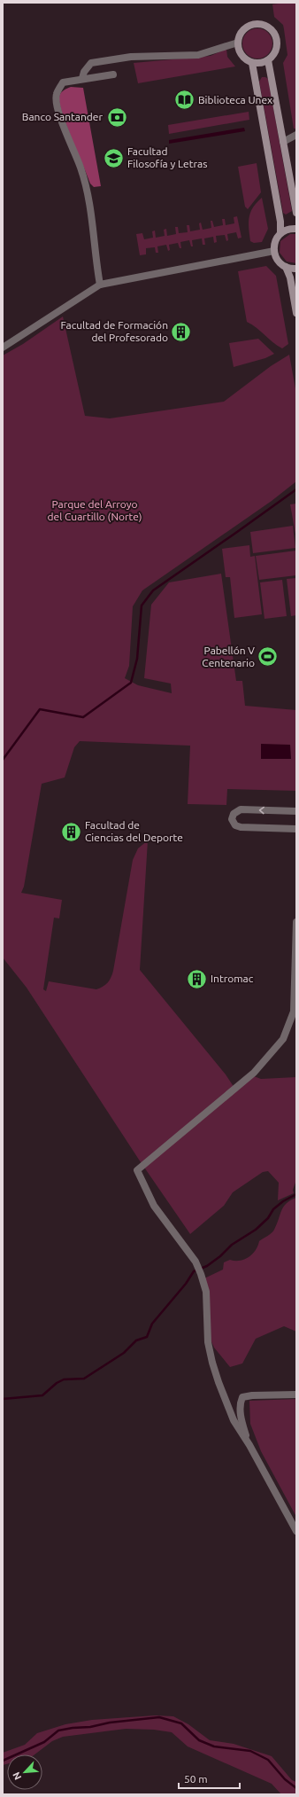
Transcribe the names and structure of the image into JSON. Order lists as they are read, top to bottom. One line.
{"parks":["Parque del Arroyo del Cuartillo (Norte)"],"places":{"library":["Biblioteca Unex"],"bank":["Banco Santander"],"school or university":["Facultad Filosofía y Letras"],"building":["Facultad de Formación del Profesorado","Facultad de Ciencias del Deporte","Intromac"],"sports":["Pabellón V Centenario"]},"scale_bar":"50 m","north":"bottom left"}
